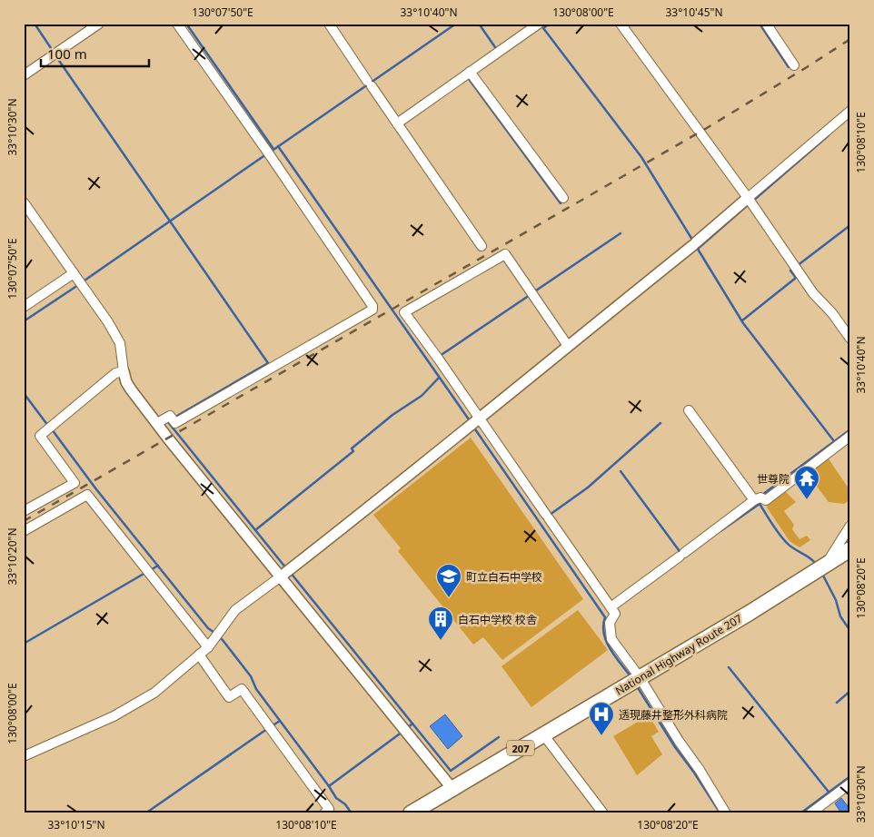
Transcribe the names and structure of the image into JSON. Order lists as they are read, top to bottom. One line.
{"streets":{"highway":["National Highway Route 207","207"]},"places":{"temple":["世尊院"],"school or university":["町立白石中学校"],"building":["白石中学校 校舎"],"hospital":["透現藤井整形外科病院"]},"scale_bar":"100 m","coordinates":["130°07'50\"E","33°10'40\"N","130°08'00\"E","33°10'45\"N","33°10'30\"N","130°08'10\"E","33°10'20\"N","130°08'20\"E","33°10'15\"N"]}
